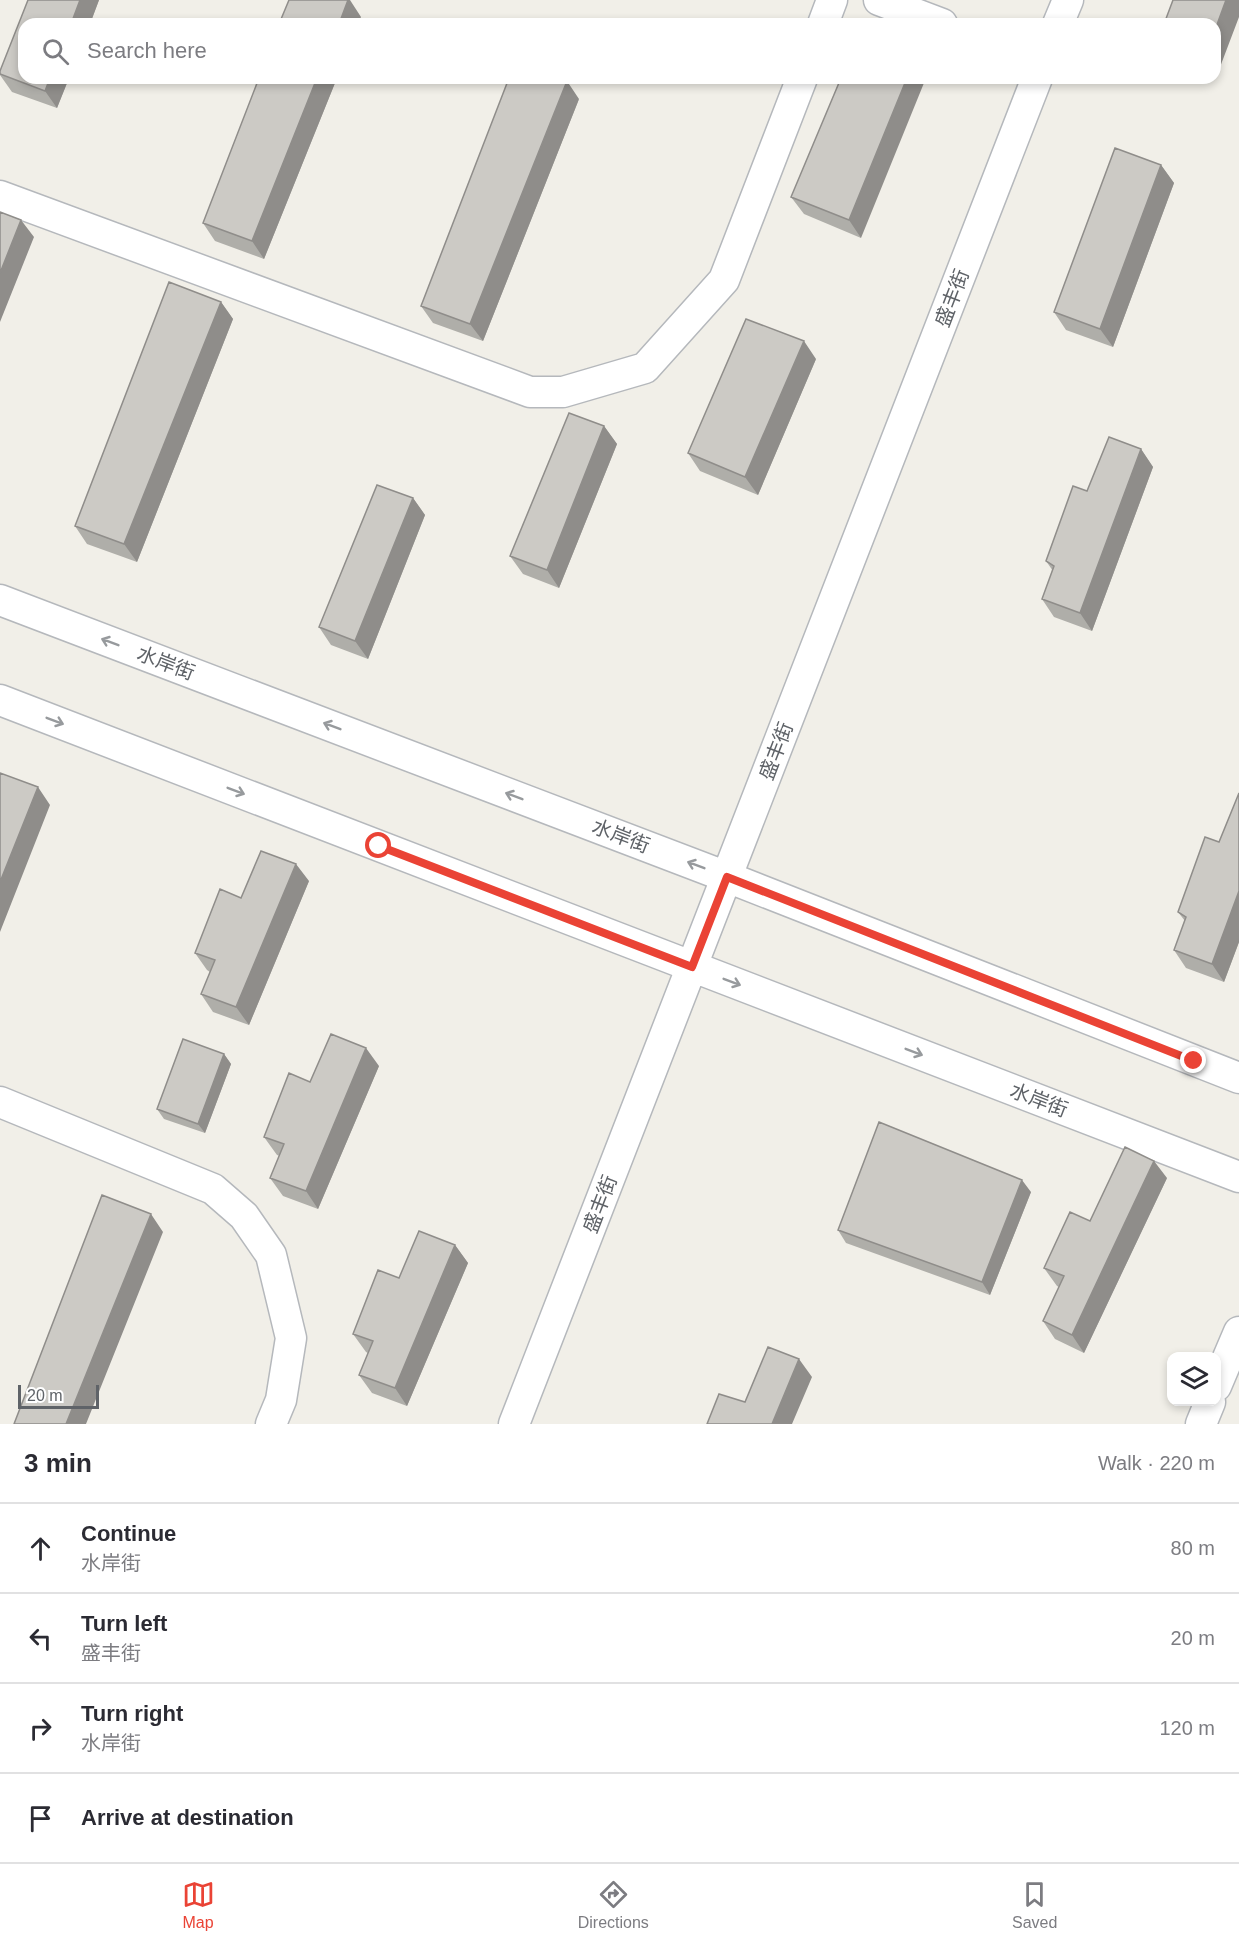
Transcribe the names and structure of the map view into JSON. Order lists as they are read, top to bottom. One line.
{"streets":{"street":["盛丰街","水岸街"]},"crossings":[["盛丰街","水岸街"]],"scale_bar":"20 m","page":{"search":"Search here","scale":"20 m","heading":["3 min","Walk · 220 m"],"list":[["Continue","水岸街","80 m"],["Turn left","盛丰街","20 m"],["Turn right","水岸街","120 m"],"Arrive at destination"],"nav":["Map","Directions","Saved"]}}
